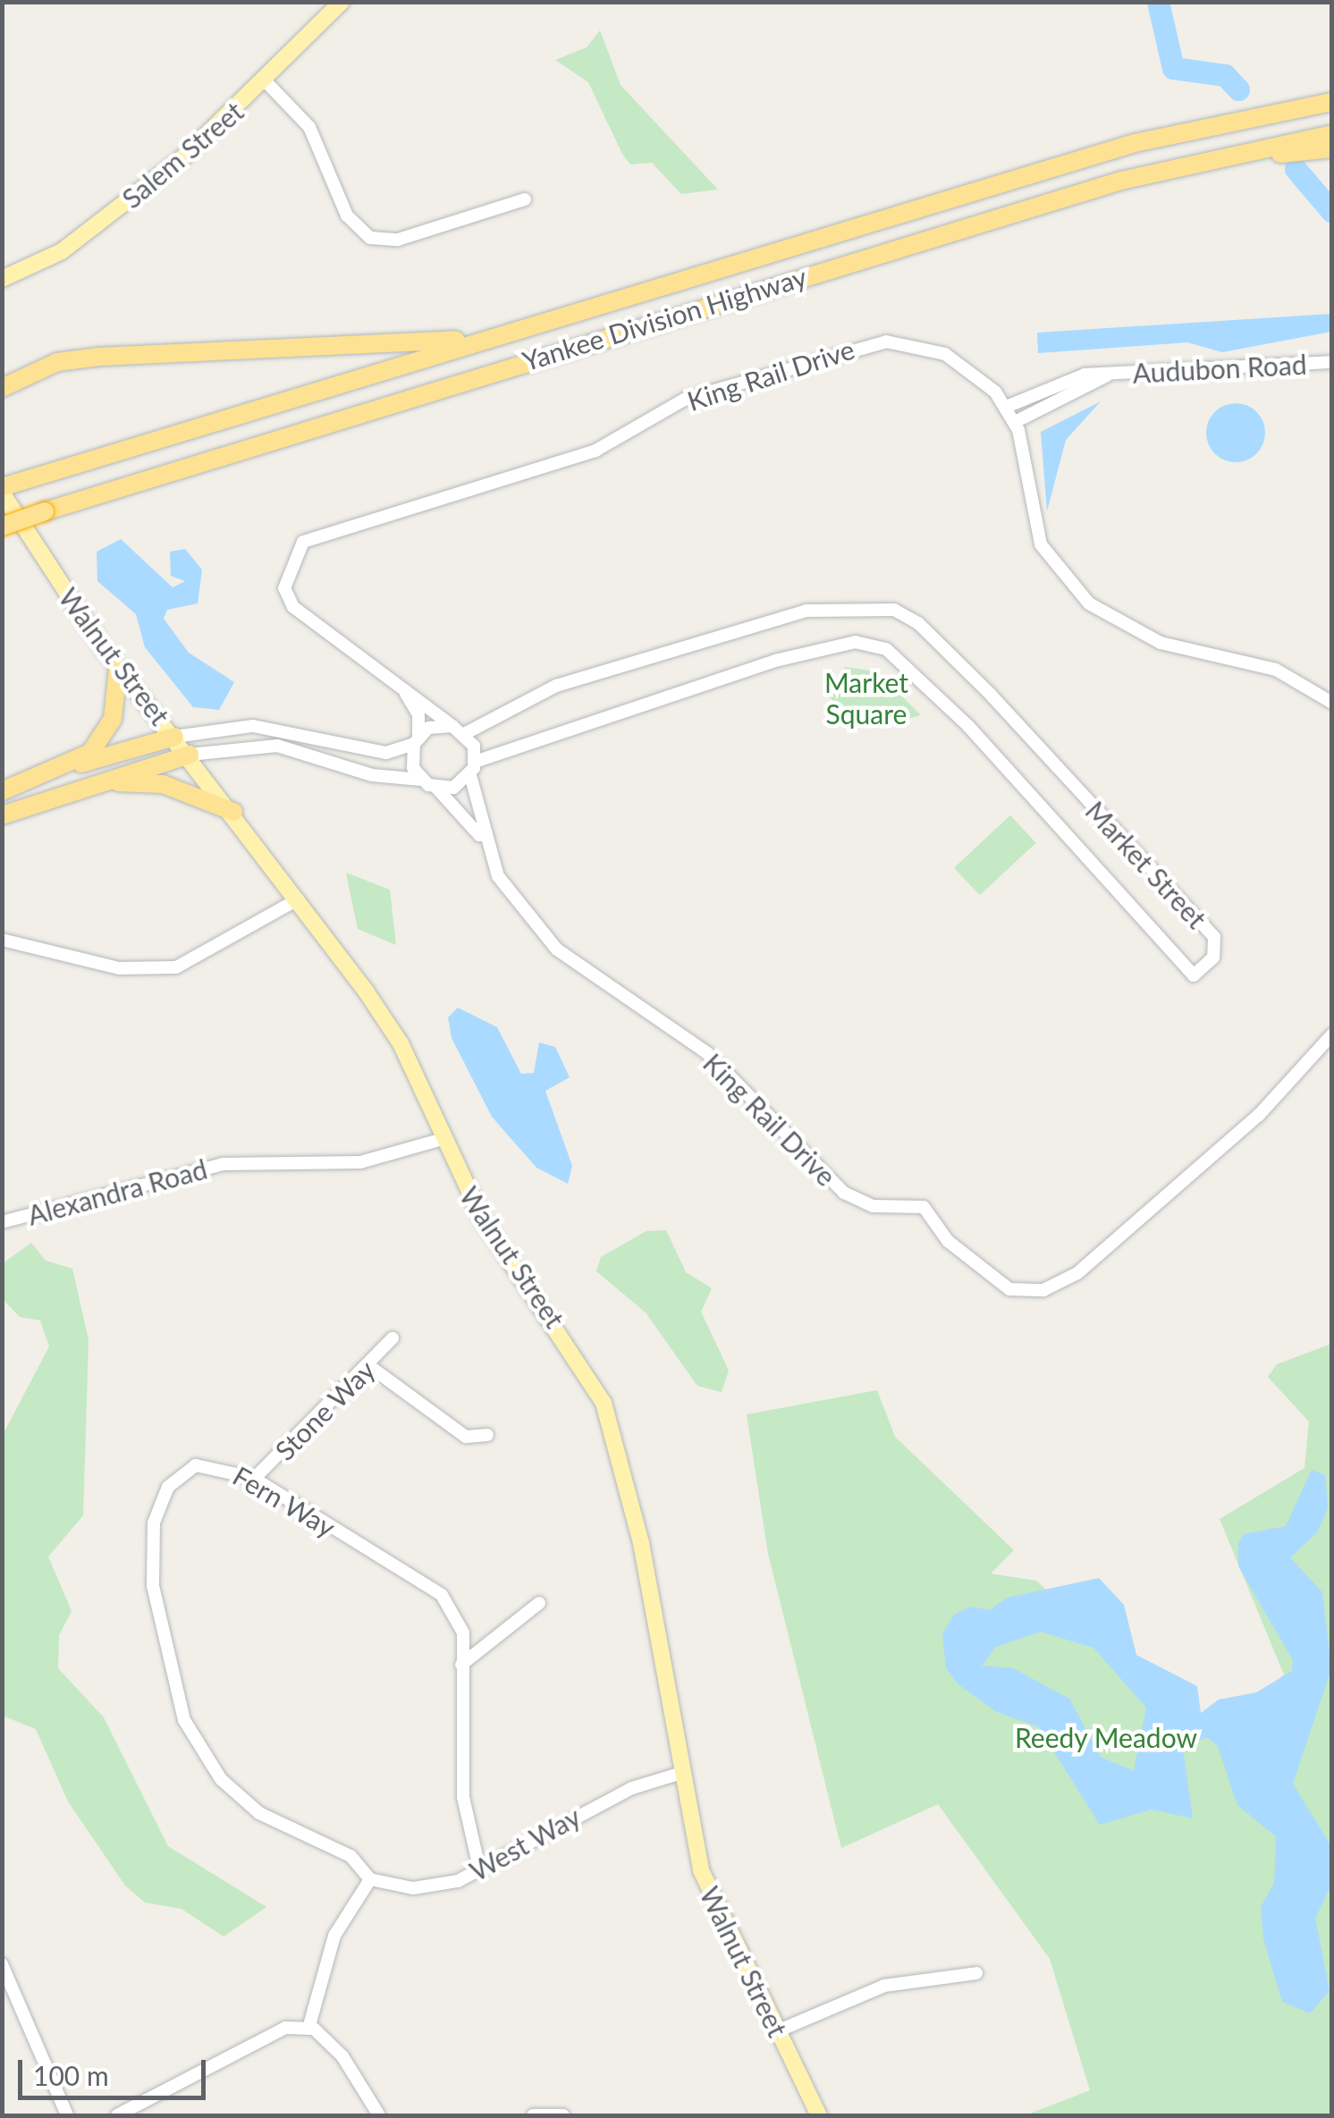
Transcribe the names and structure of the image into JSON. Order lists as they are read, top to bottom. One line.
{"streets":{"highway":["Yankee Division Highway"],"main road":["Salem Street","Walnut Street"],"street":["Audubon Road","King Rail Drive","Market Street","Alexandra Road","Stone Way","Fern Way","West Way"]},"crossings":[["Yankee Division Highway","Walnut Street"],["Audubon Road","King Rail Drive"],["King Rail Drive","Market Street"],["Walnut Street","Alexandra Road"],["Walnut Street","West Way"],["Stone Way","Fern Way"],["Fern Way","West Way"]],"parks":["Market Square","Reedy Meadow"],"scale_bar":"100 m"}
